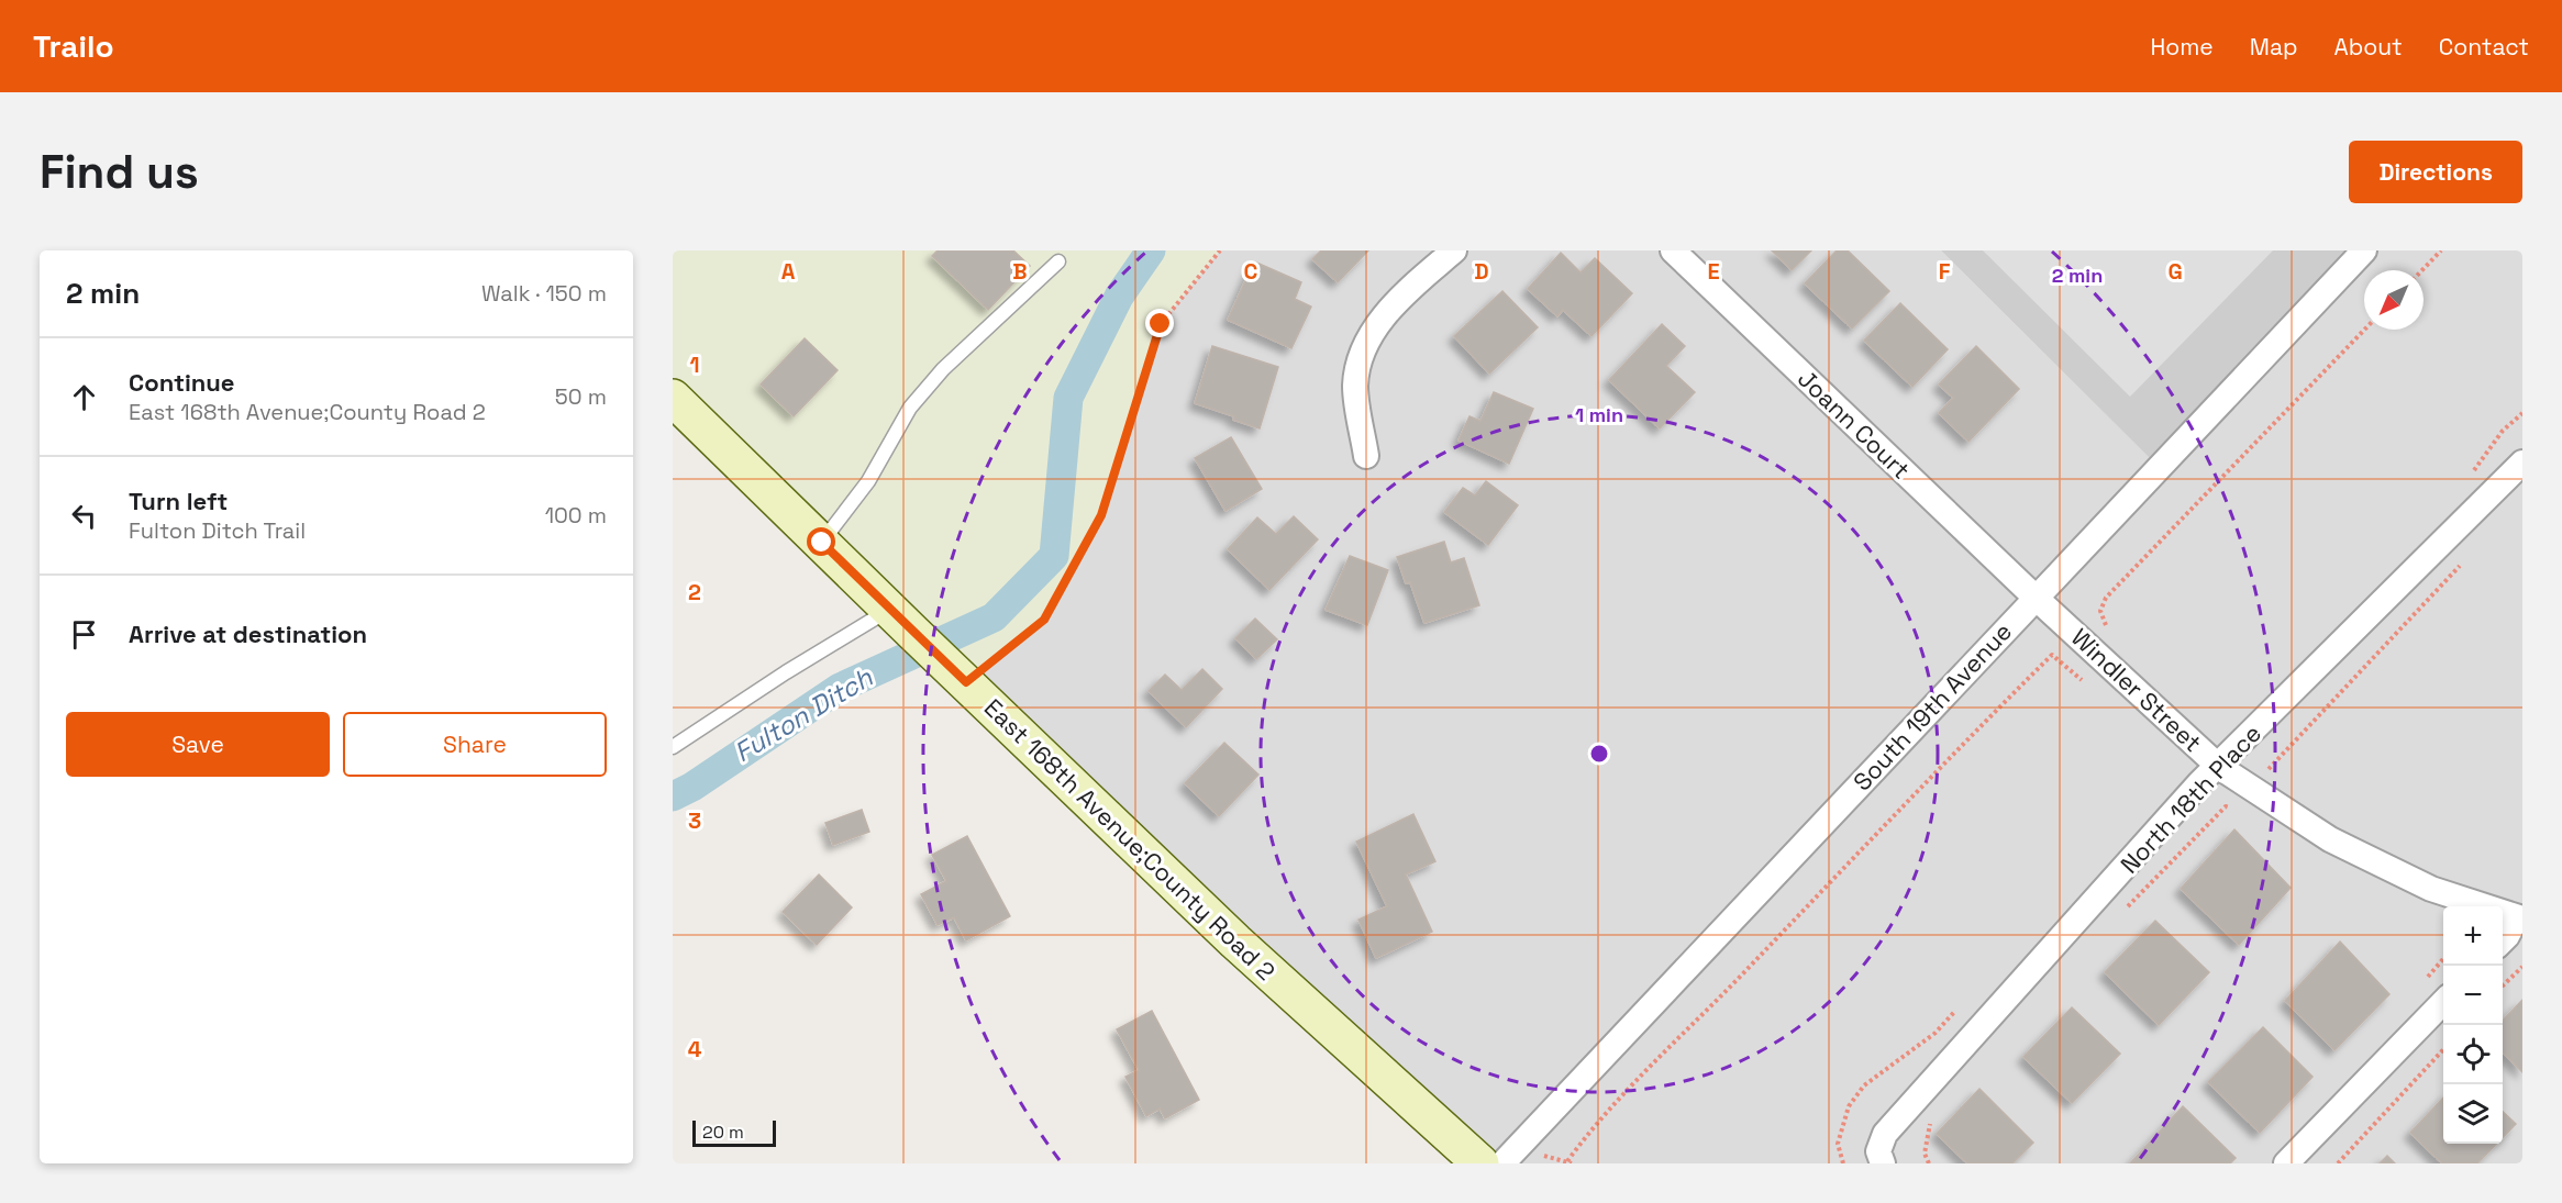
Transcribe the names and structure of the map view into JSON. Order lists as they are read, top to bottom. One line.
{"streets":{"main road":["East 168th Avenue;County Road 2"],"street":["Joann Court","Windler Street","South 19th Avenue","North 18th Place"]},"crossings":[["Joann Court","Windler Street"],["Joann Court","South 19th Avenue"],["Windler Street","South 19th Avenue"],["Windler Street","North 18th Place"]],"water":["Fulton Ditch"],"scale_bar":"20 m","north":"bottom left","page":{"header":"Trailo","nav":["Home","Map","About","Contact"],"buttons":["Directions",["Save","Share"]],"title":"Find us","heading":["2 min","Walk · 150 m"],"list":[["Continue","East 168th Avenue;County Road 2","50 m"],["Turn left","Fulton Ditch Trail","100 m"],"Arrive at destination"],"map_buttons":["+","−"],"scale":"20 m"},"grid":{"columns":["A","B","C","D","E","F","G"],"rows":["1","2","3","4"]},"rings":["2 min","1 min"]}
